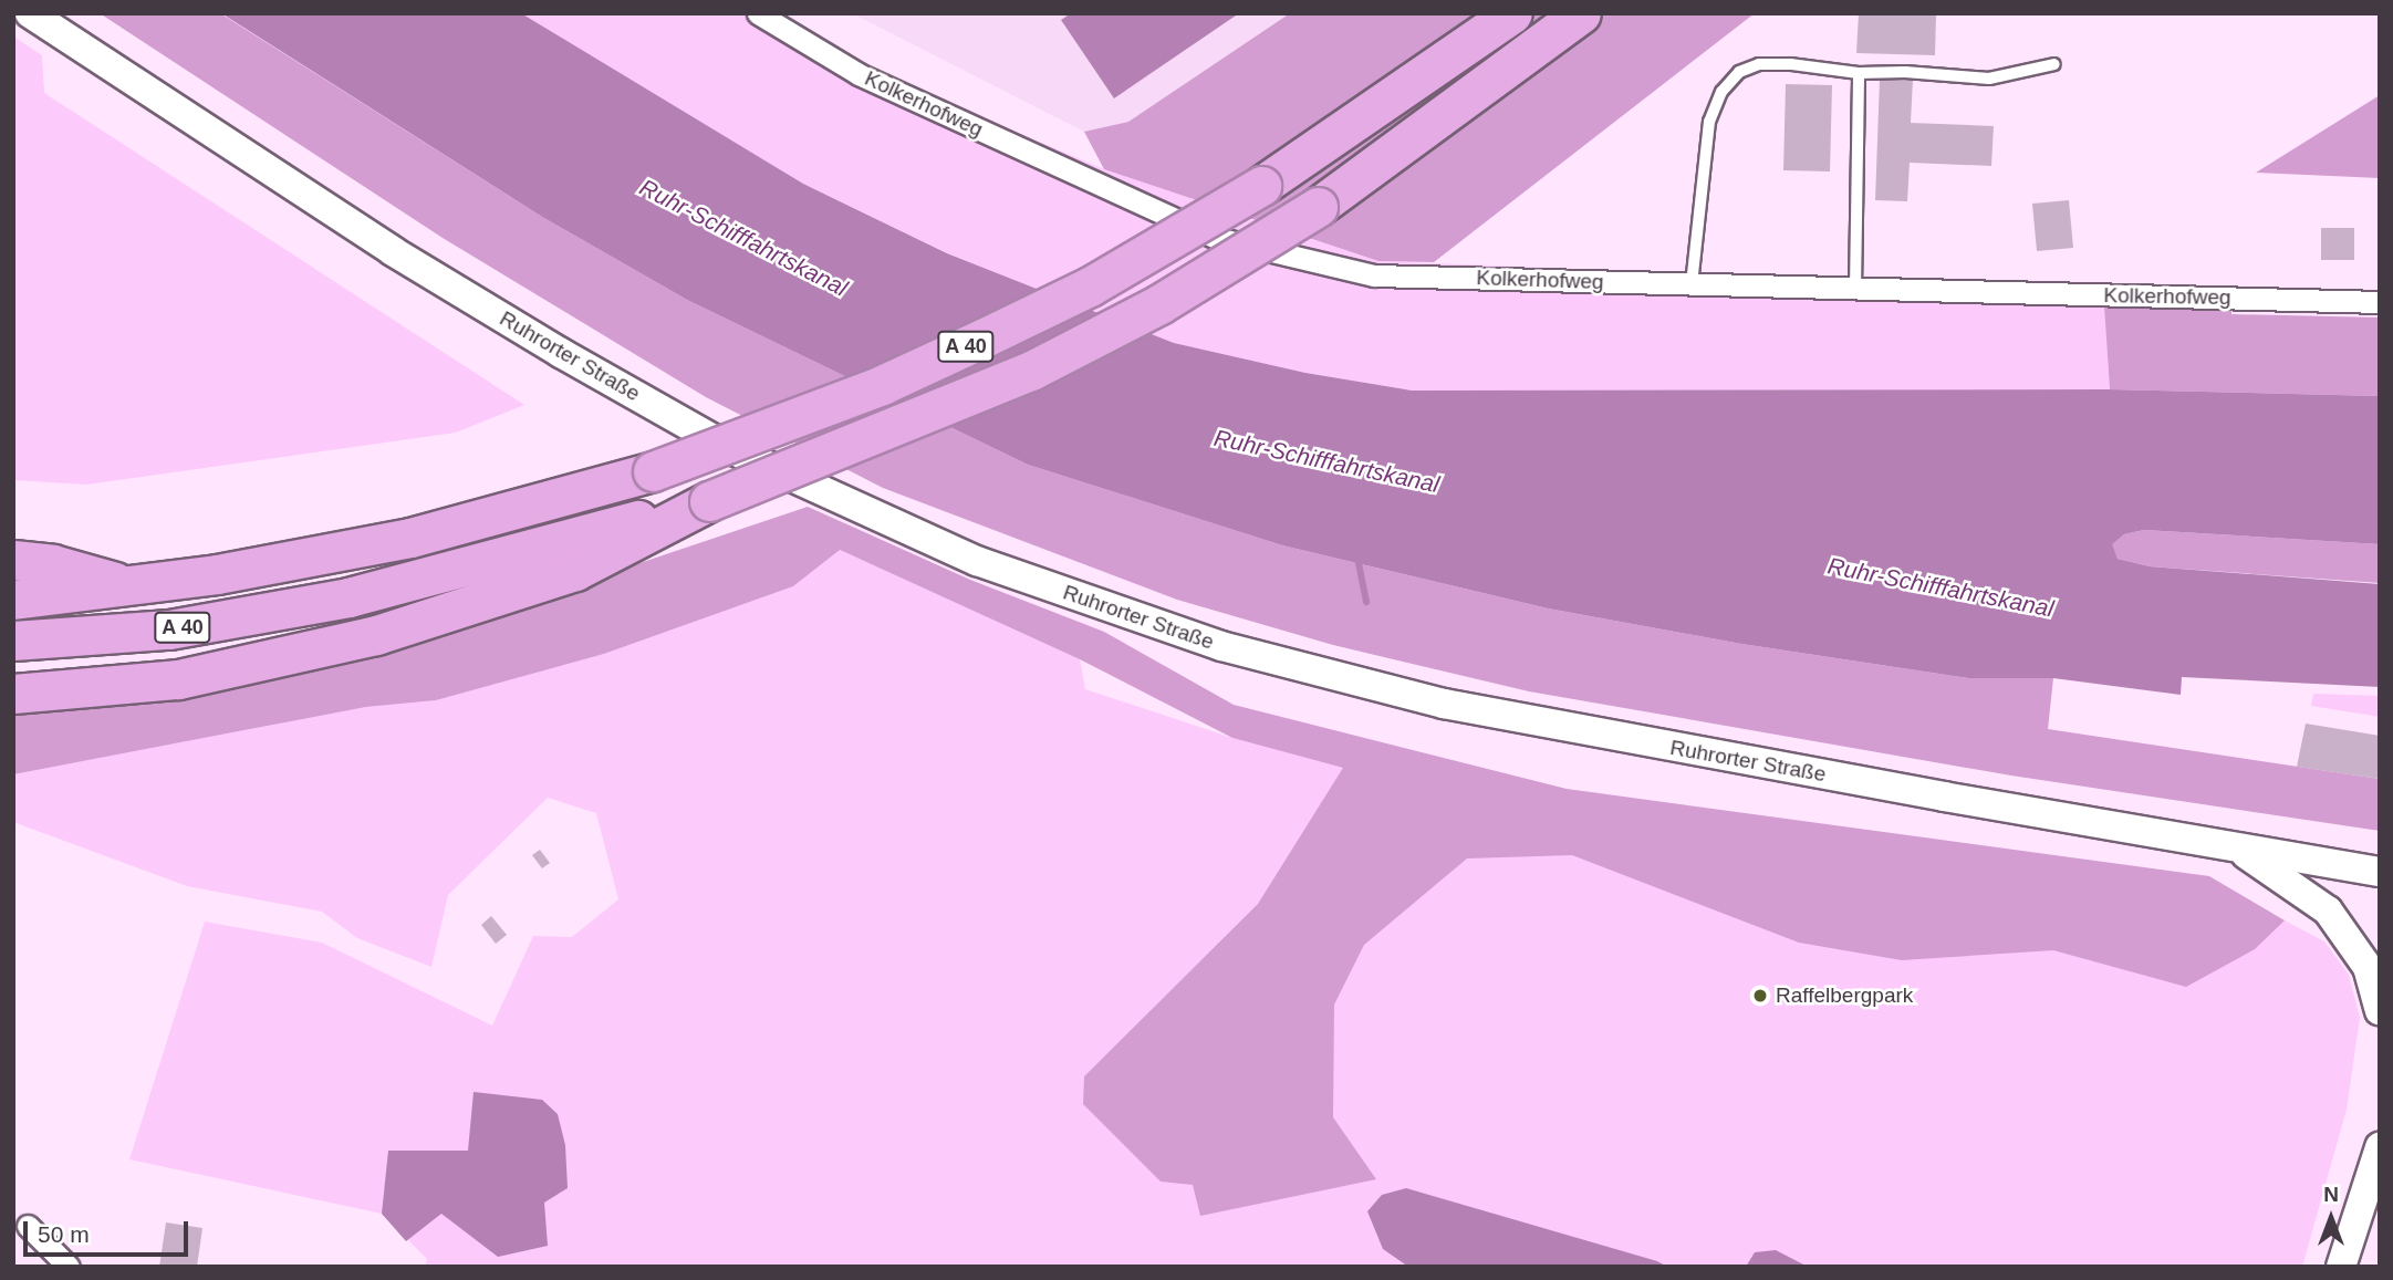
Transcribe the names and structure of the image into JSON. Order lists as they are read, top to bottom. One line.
{"streets":{"highway":["A 40"],"main road":["Ruhrorter Straße"],"street":["Kolkerhofweg"]},"water":["Ruhr-Schifffahrtskanal"],"places":["Raffelbergpark"],"scale_bar":"50 m","north":"top"}
